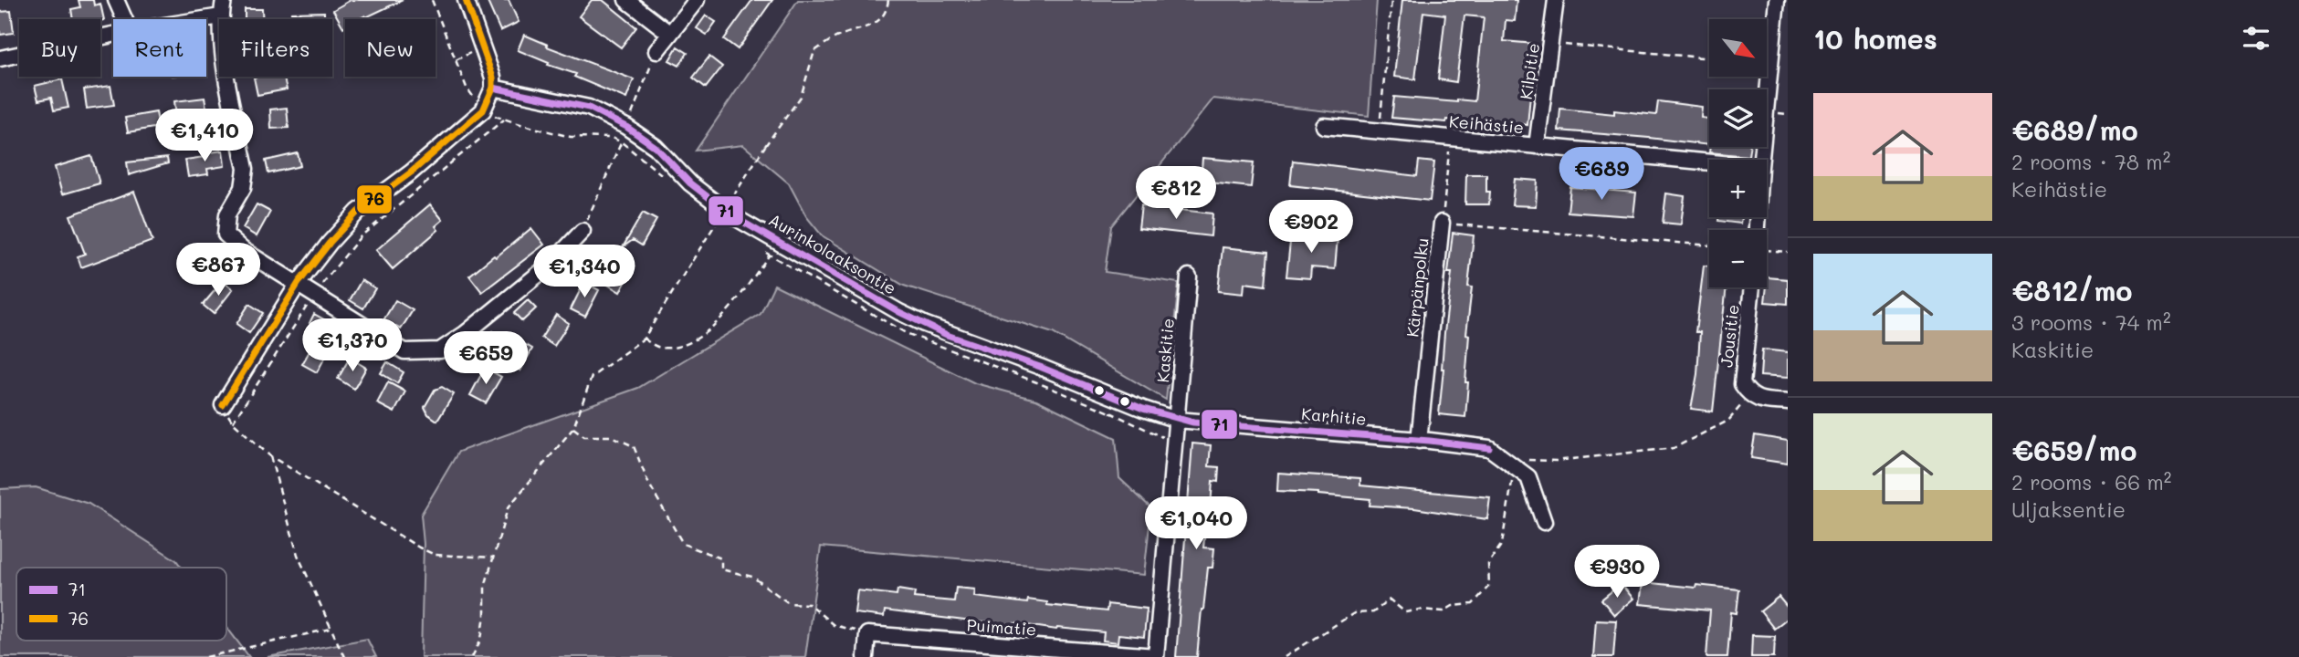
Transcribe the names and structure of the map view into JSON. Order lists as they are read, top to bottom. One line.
{"streets":{"street":["Kilpitie","Keihästie","Aurinkolaaksontie","Kärpänpolku","Jousitie","Kaskitie","Karhitie","Puimatie"]},"crossings":[["Kilpitie","Keihästie"],["Keihästie","Kärpänpolku"],["Aurinkolaaksontie","Kaskitie"],["Aurinkolaaksontie","Karhitie"],["Kärpänpolku","Karhitie"],["Kaskitie","Karhitie"],["Kaskitie","Puimatie"]],"lines":["transit line 76","transit line 71"],"legend":["71","76"],"north":"bottom right","page":{"heading":"10 homes","map_buttons":["+","−"],"chip":["Buy","Rent","Filters","New"],"list":[{"name":"€689/mo","note":"2 rooms · 78 m² · Keihästie"},{"name":"€812/mo","note":"3 rooms · 74 m² · Kaskitie"},{"name":"€659/mo","note":"2 rooms · 66 m² · Uljaksentie"}],"price":["€1,410","€689","€812","€902","€867","€1,340","€1,370","€659","€1,040","€930"]}}
